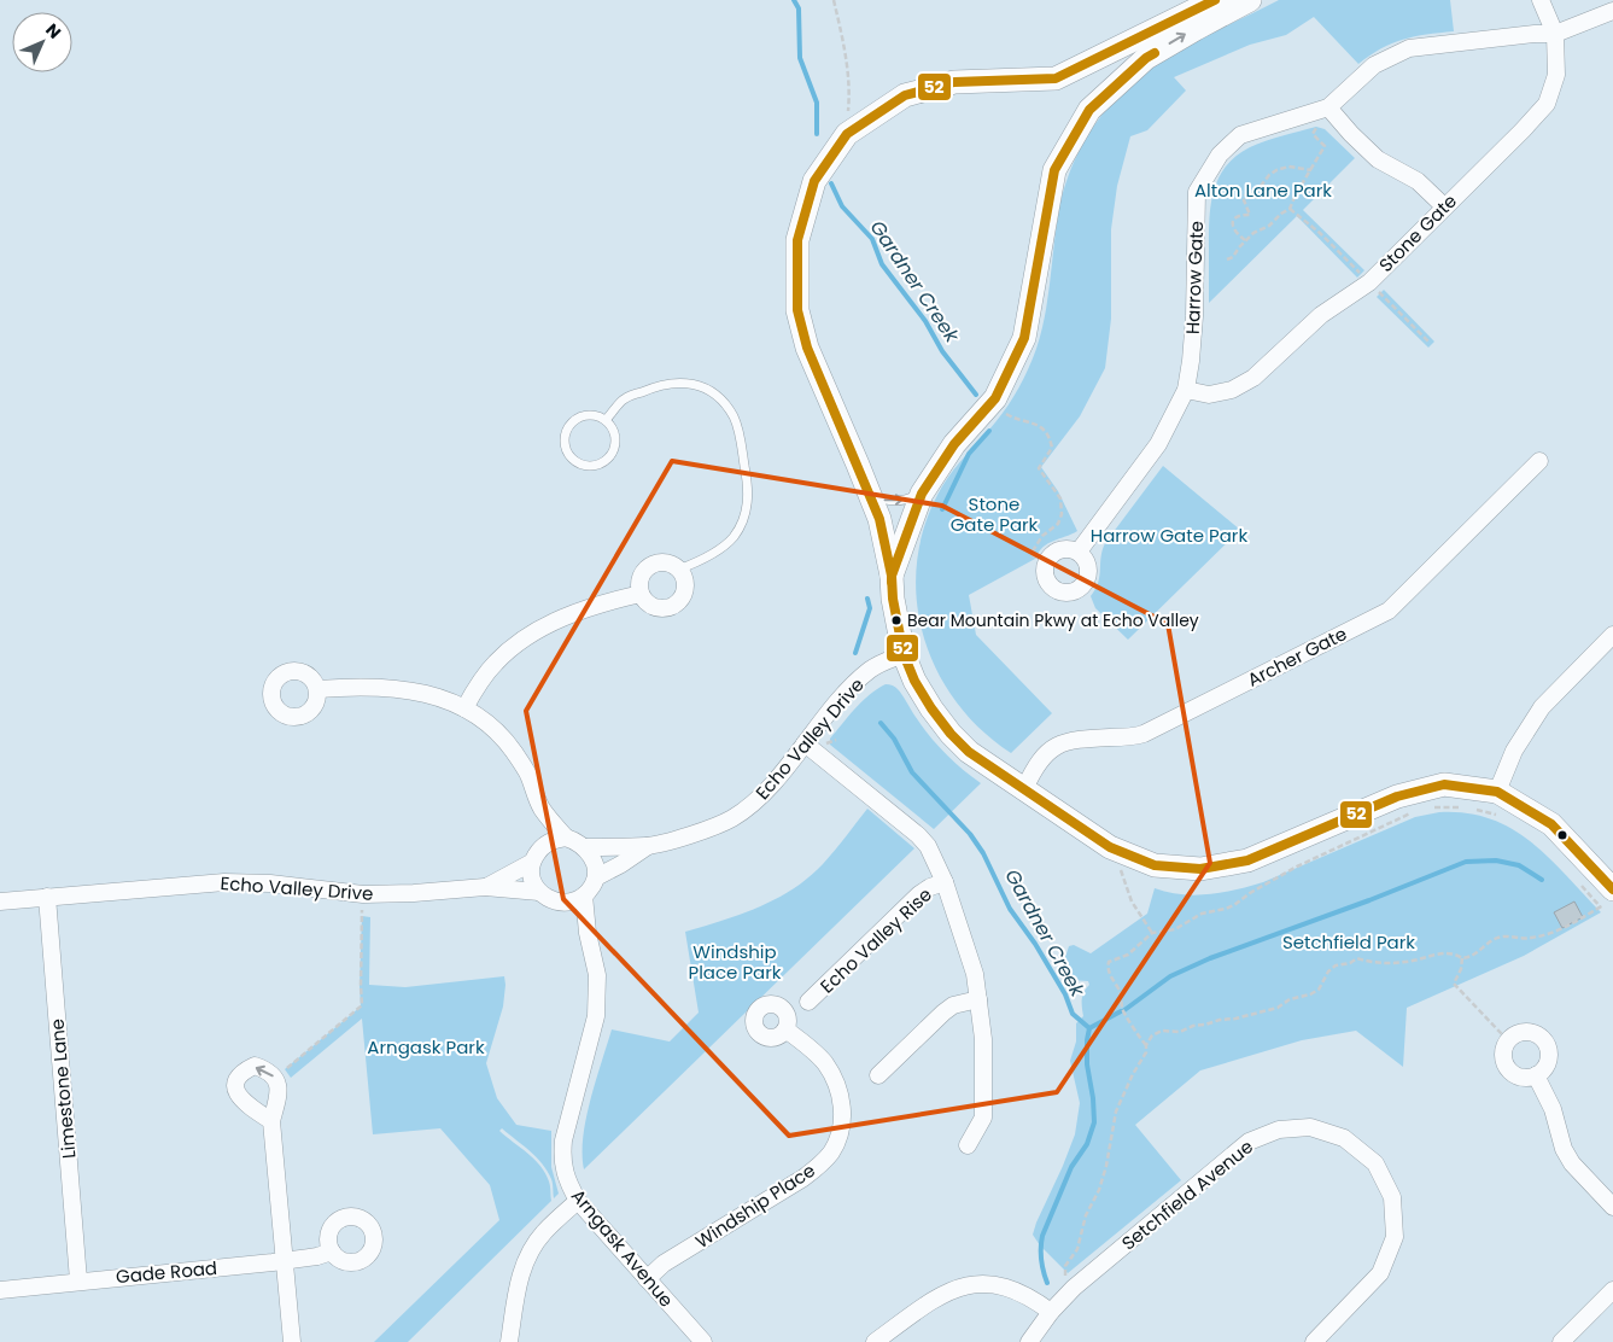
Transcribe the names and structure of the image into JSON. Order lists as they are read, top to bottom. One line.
{"streets":{"street":["Stone Gate","Harrow Gate","Archer Gate","Echo Valley Drive","Echo Valley Rise","Limestone Lane","Setchfield Avenue","Windship Place","Arngask Avenue","Gade Road"]},"crossings":[["Stone Gate","Harrow Gate"],["Echo Valley Drive","Limestone Lane"],["Echo Valley Drive","Arngask Avenue"],["Limestone Lane","Gade Road"],["Windship Place","Arngask Avenue"]],"water":["Gardner Creek"],"parks":["Alton Lane Park","Stone Gate Park","Harrow Gate Park","Setchfield Park","Windship Place Park","Arngask Park"],"places":["Bear Mountain Pkwy at Echo Valley"],"lines":["transit line 52"],"north":"top right"}
